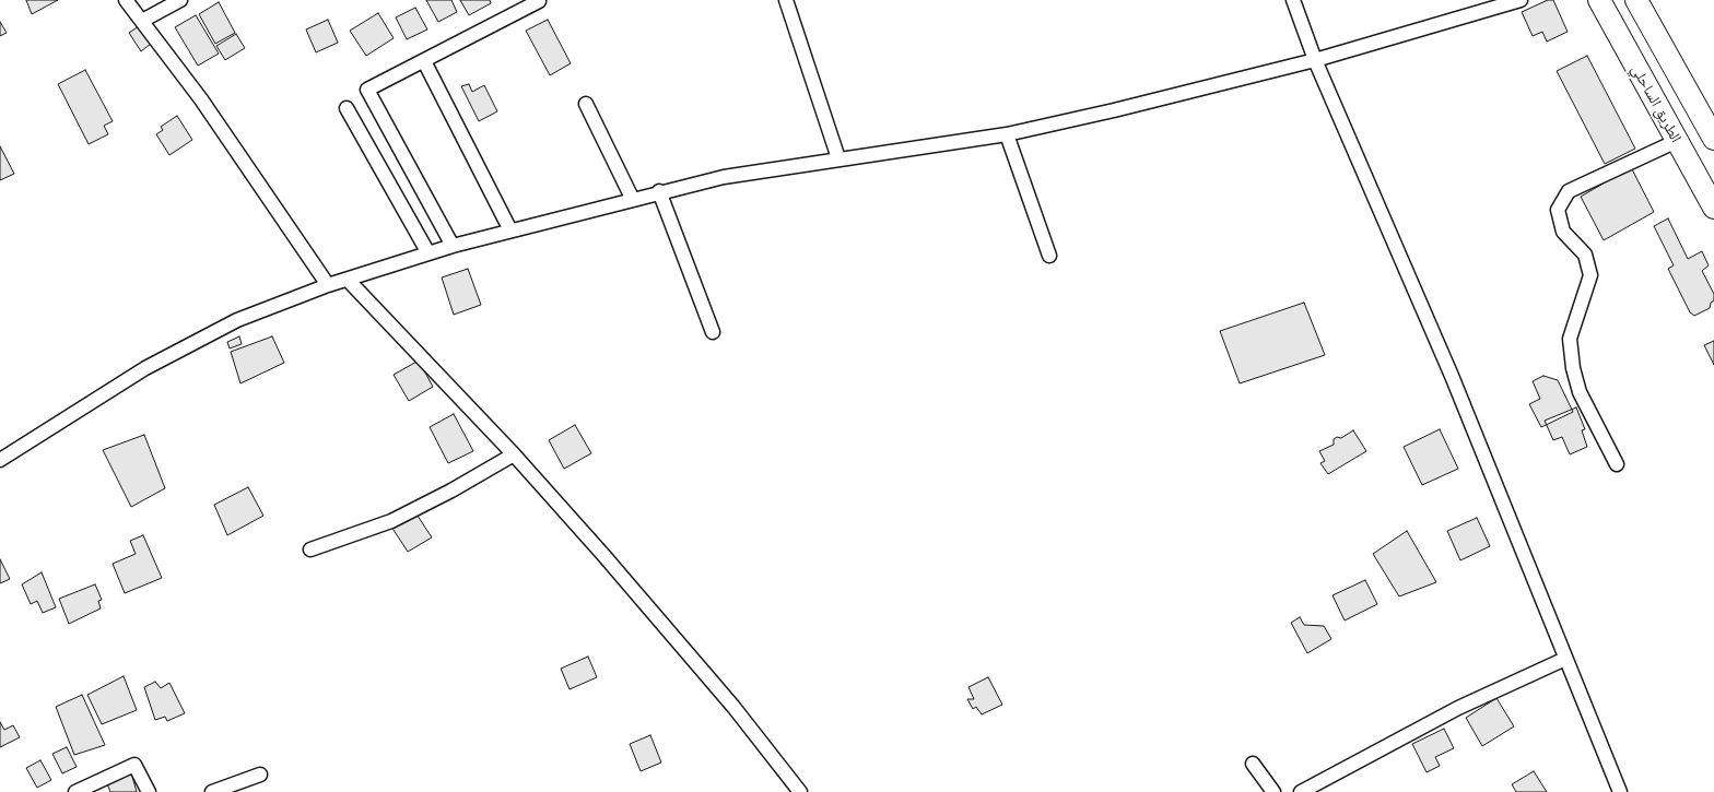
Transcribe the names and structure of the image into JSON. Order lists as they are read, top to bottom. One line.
{"streets":{"highway":["الطريق الساحلي"]}}
